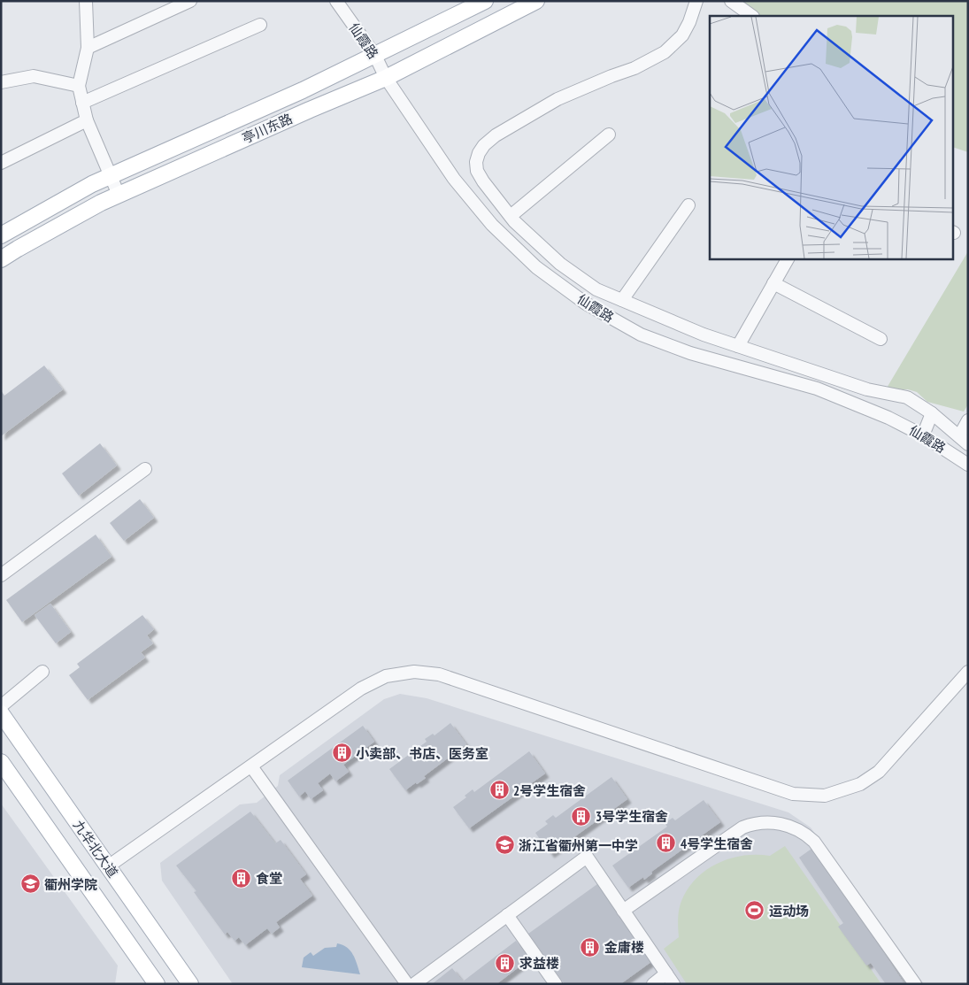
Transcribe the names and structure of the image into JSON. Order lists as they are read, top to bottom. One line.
{"streets":{"main road":["亭川东路","九华北大道"],"street":["仙霞路"]},"crossings":[["仙霞路","亭川东路"]],"places":{"building":["小卖部、书店、医务室","2号学生宿舍","3号学生宿舍","4号学生宿舍","食堂","金庸楼","求益楼"],"school or university":["浙江省衢州第一中学","衢州学院"],"sports":["运动场"]}}
